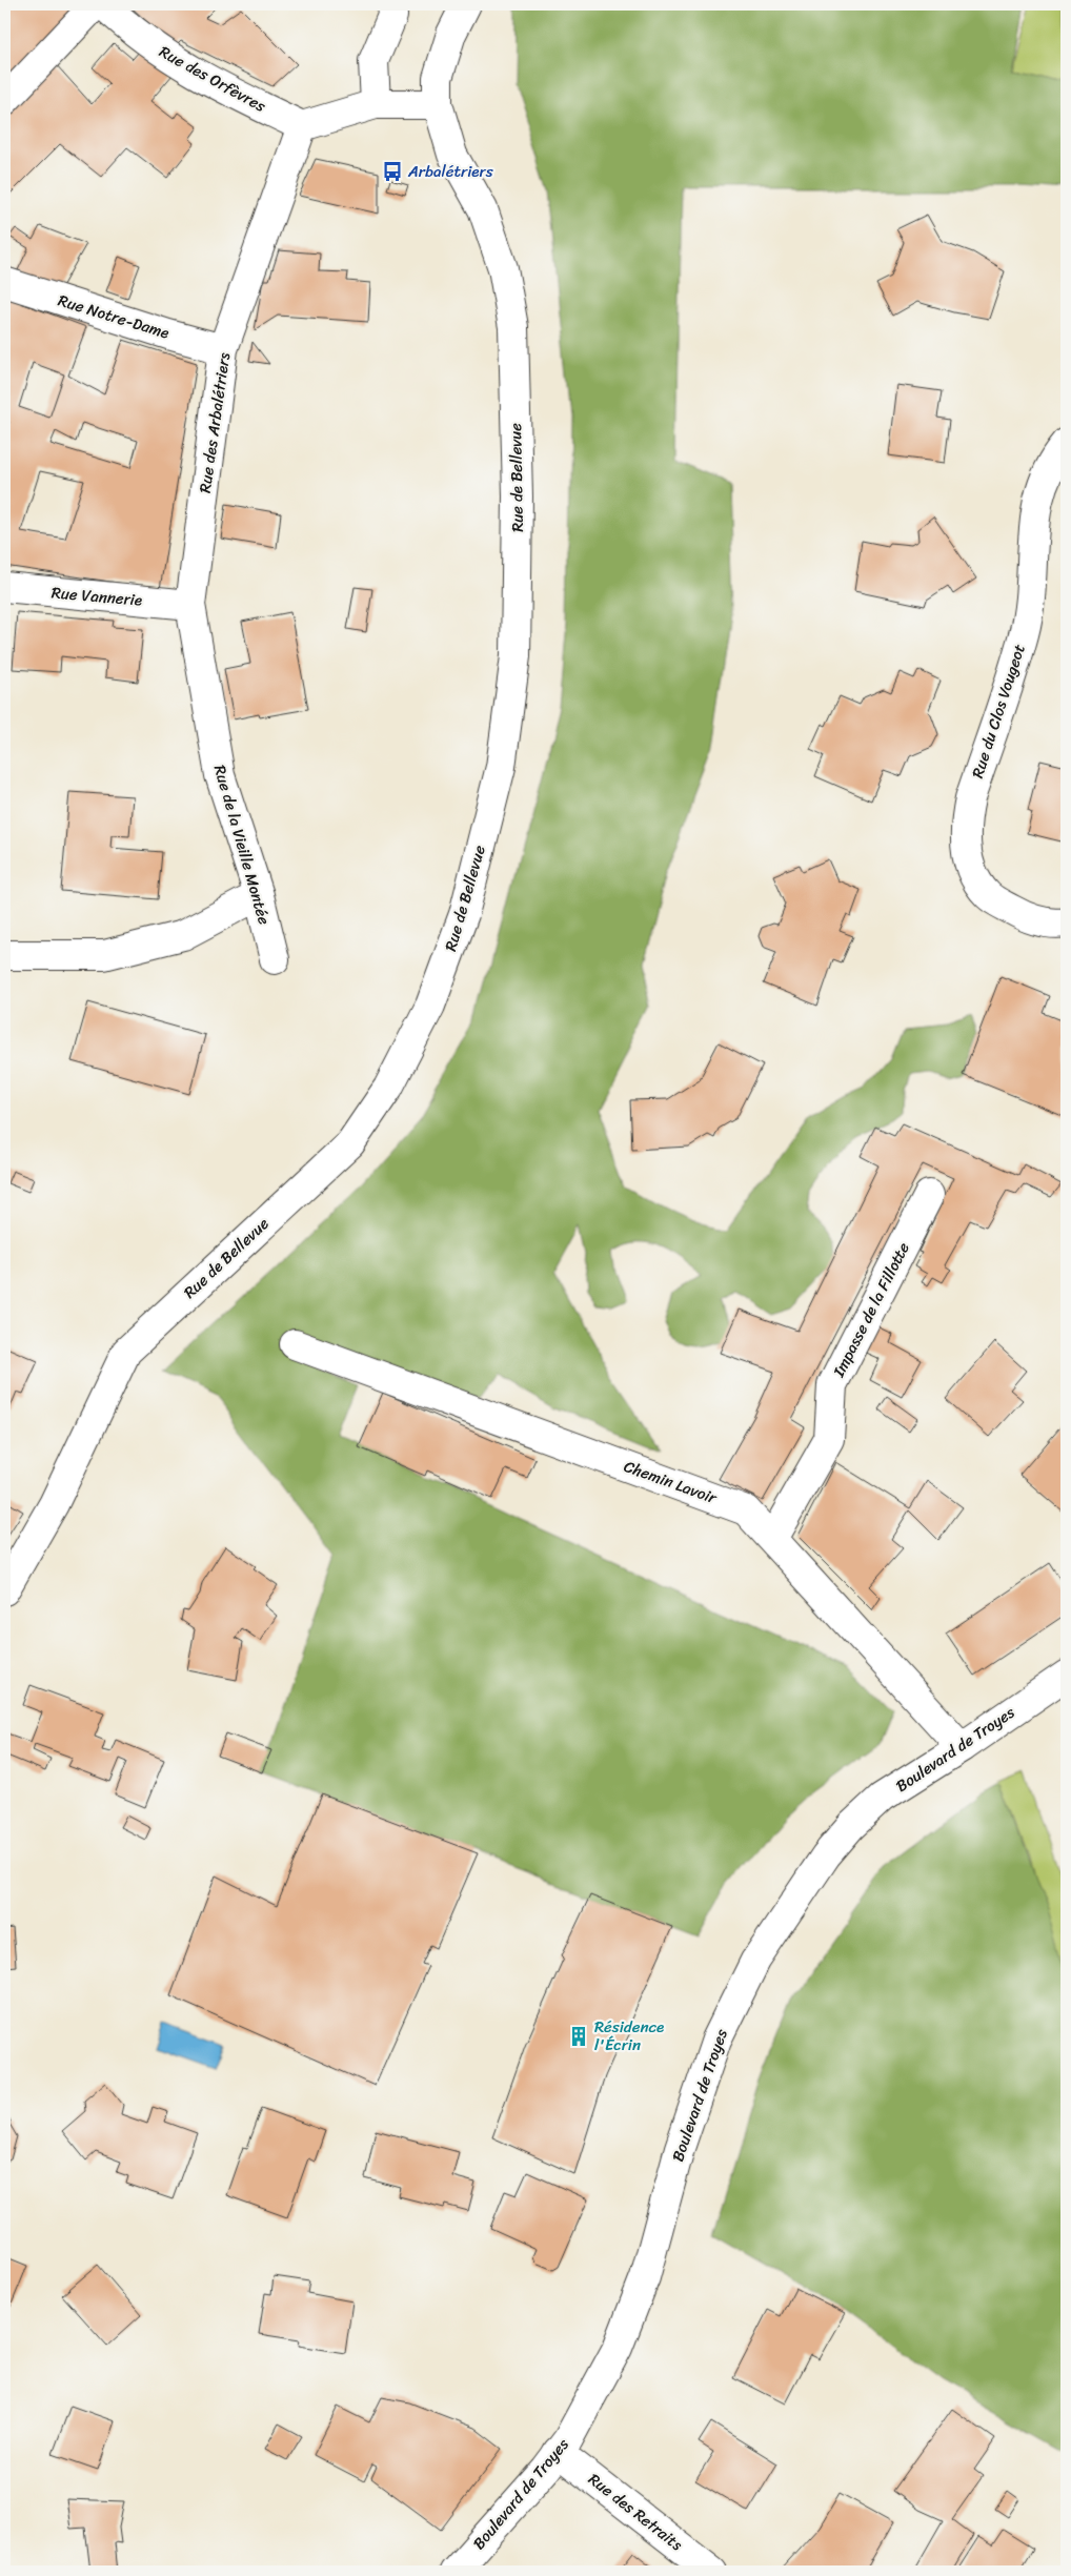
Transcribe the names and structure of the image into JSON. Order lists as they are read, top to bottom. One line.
{"streets":{"street":["Rue des Orfèvres","Rue Notre-Dame","Rue des Arbalétriers","Rue de Bellevue","Rue Vannerie","Rue du Clos Vougeot","Rue de la Vieille Montée","Impasse de la Fillotte","Chemin Lavoir","Boulevard de Troyes","Rue des Retraits"]},"crossings":[["Rue des Orfèvres","Rue des Arbalétriers"],["Rue Notre-Dame","Rue des Arbalétriers"],["Rue des Arbalétriers","Rue Vannerie"],["Rue des Arbalétriers","Rue de la Vieille Montée"],["Rue Vannerie","Rue de la Vieille Montée"],["Impasse de la Fillotte","Chemin Lavoir"],["Chemin Lavoir","Boulevard de Troyes"],["Boulevard de Troyes","Rue des Retraits"]],"places":{"bus stop":["Arbalétriers"],"building":["Résidence l'Écrin"]}}
